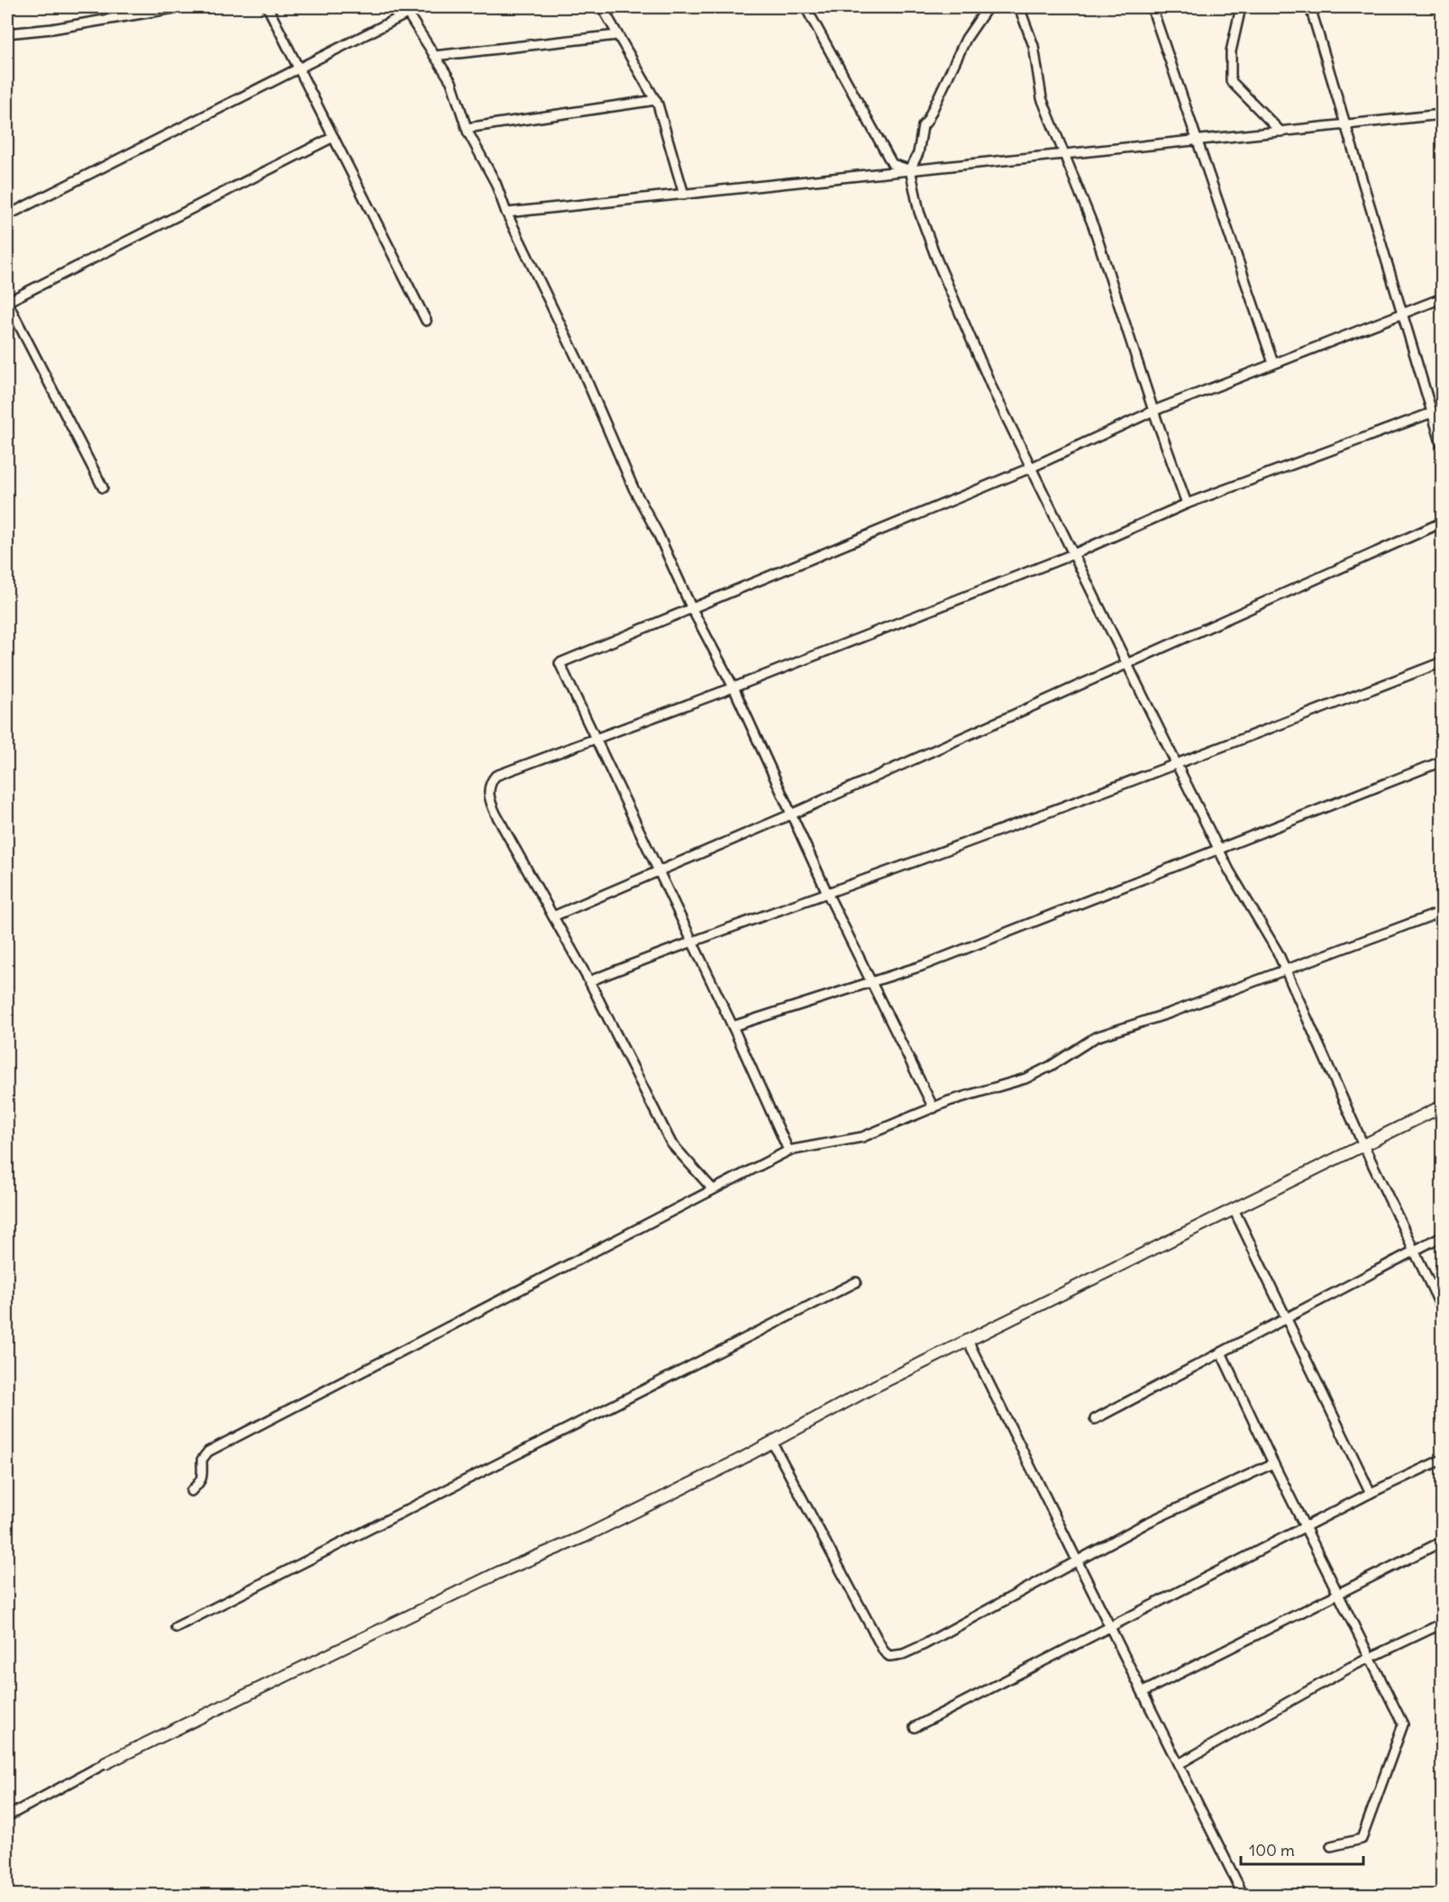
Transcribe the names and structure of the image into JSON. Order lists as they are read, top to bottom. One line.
{"scale_bar":"100 m"}
